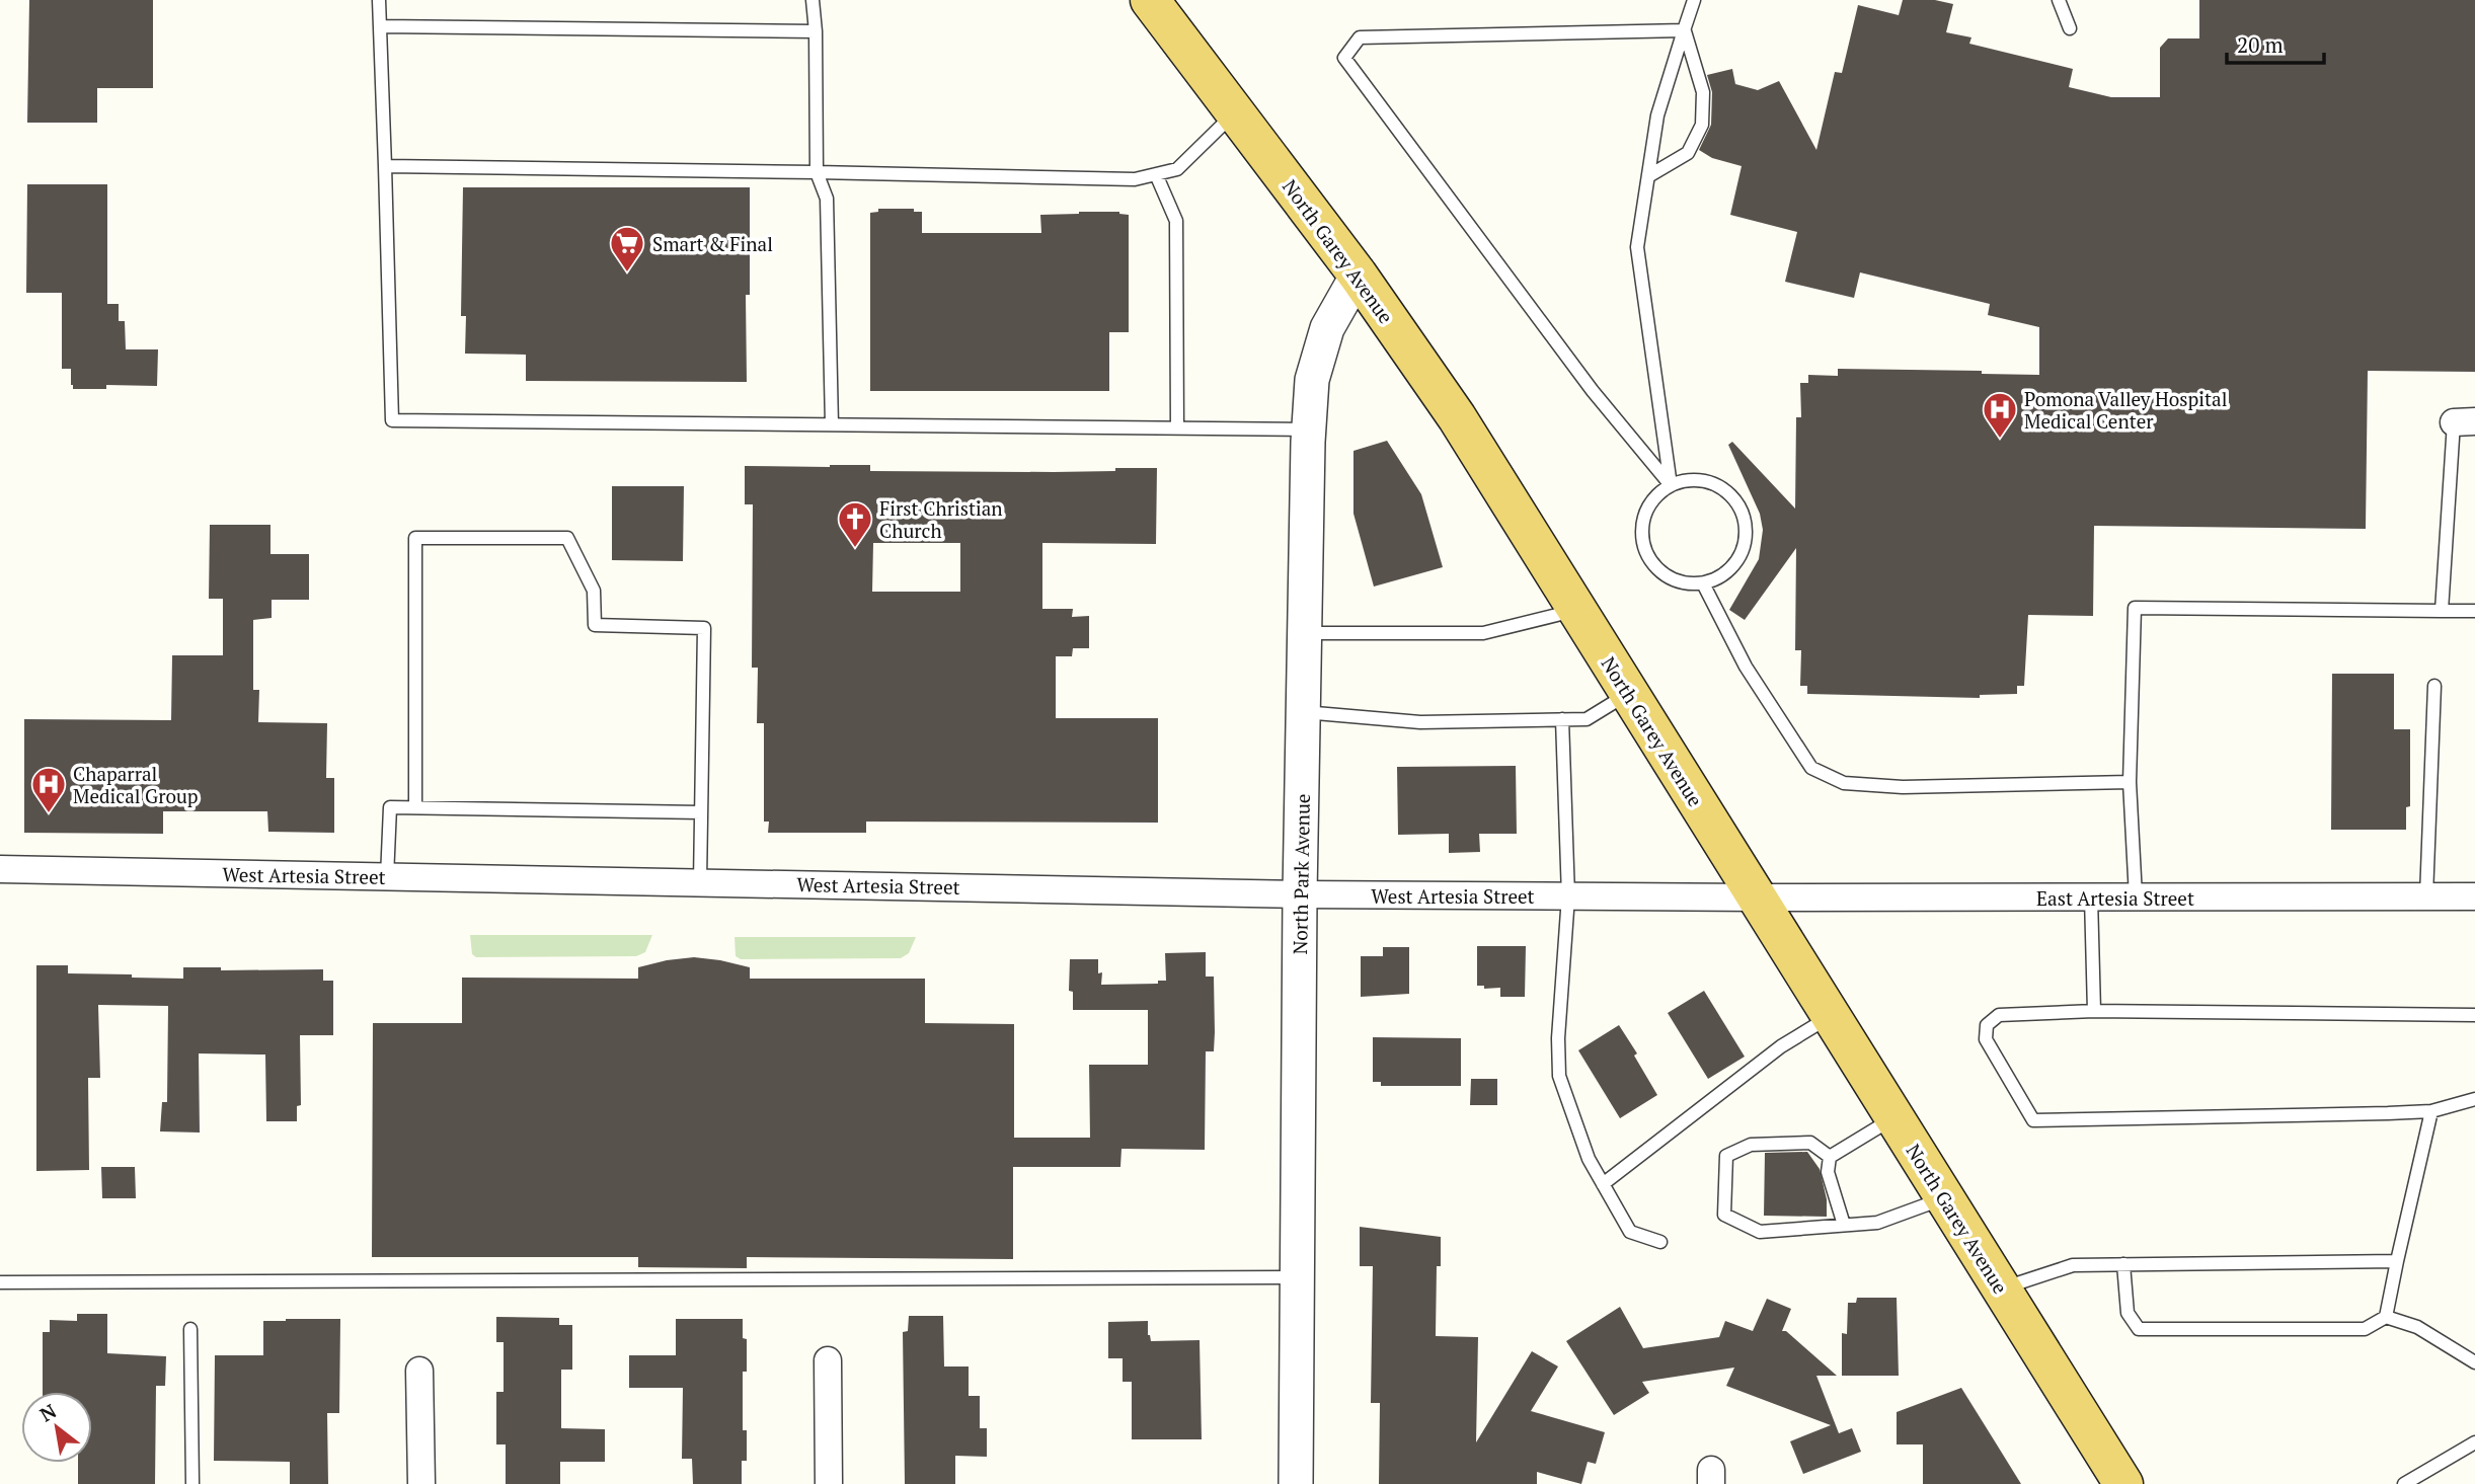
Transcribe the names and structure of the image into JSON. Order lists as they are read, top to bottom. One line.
{"streets":{"main road":["North Garey Avenue"],"street":["North Park Avenue","West Artesia Street","East Artesia Street"]},"crossings":[["North Garey Avenue","North Park Avenue"],["North Garey Avenue","West Artesia Street"],["North Garey Avenue","East Artesia Street"],["North Park Avenue","West Artesia Street"],["West Artesia Street","East Artesia Street"]],"places":{"supermarket":["Smart & Final"],"hospital":["Pomona Valley Hospital Medical Center","Chaparral Medical Group"],"church":["First Christian Church"]},"scale_bar":"20 m","north":"top left"}
